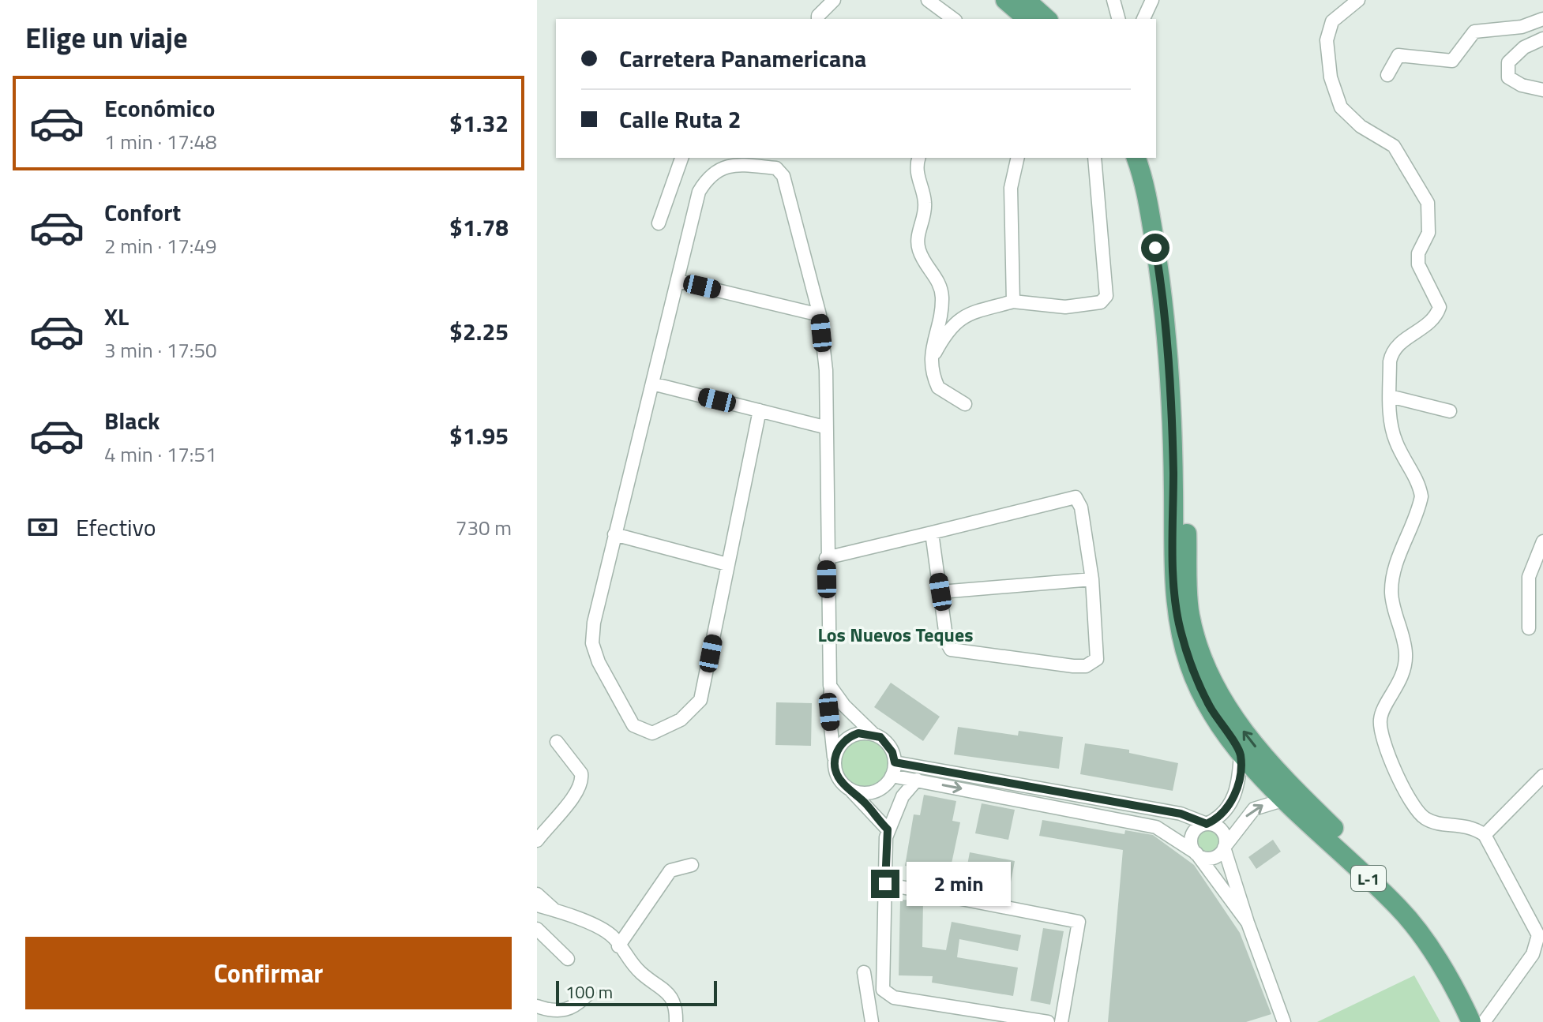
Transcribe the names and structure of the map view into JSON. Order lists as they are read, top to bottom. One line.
{"streets":{"main road":["L-1"]},"districts":["Los Nuevos Teques"],"scale_bar":"100 m","page":{"heading":"Elige un viaje","banner":["Carretera Panamericana","Calle Ruta 2"],"list":[{"name":"Económico","note":"1 min · 17:48","value":"$1.32"},{"name":"Confort","note":"2 min · 17:49","value":"$1.78"},{"name":"XL","note":"3 min · 17:50","value":"$2.25"},{"name":"Black","note":"4 min · 17:51","value":"$1.95"}],"pay":["Efectivo","730 m"],"bubble":"2 min","buttons":"Confirmar","scale":"100 m"}}
